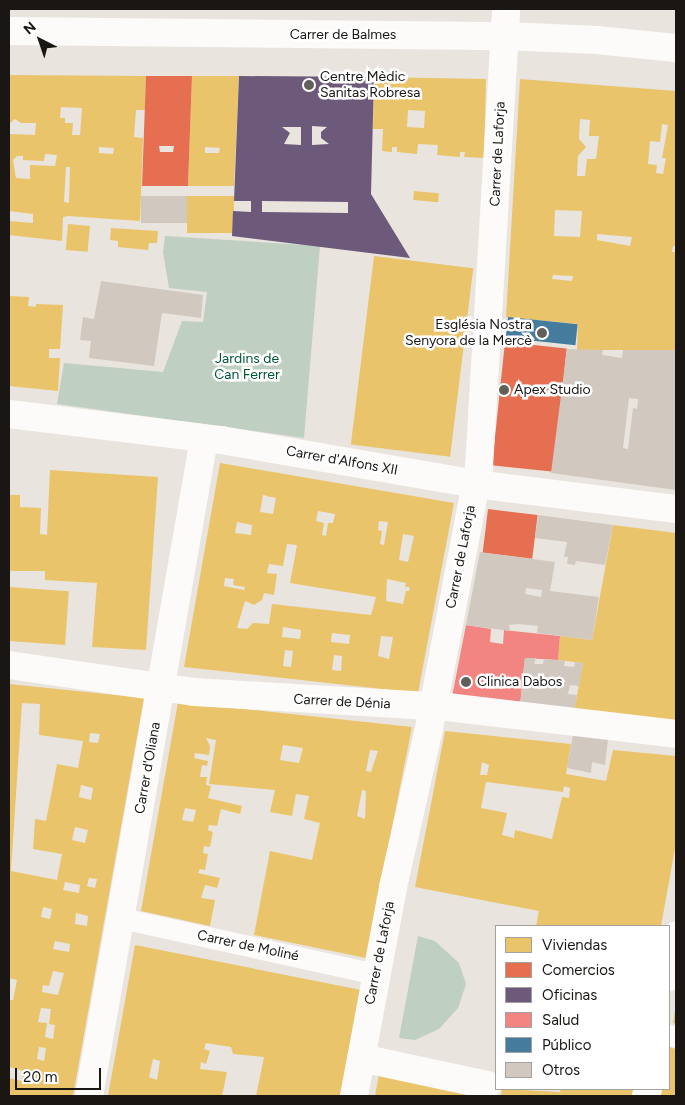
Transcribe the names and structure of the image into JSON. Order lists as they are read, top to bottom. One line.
{"streets":{"street":["Carrer de Balmes","Carrer de Laforja","Carrer d'Alfons XII","Carrer de Dénia","Carrer d'Oliana","Carrer de Moliné"]},"crossings":[["Carrer de Balmes","Carrer de Laforja"],["Carrer de Laforja","Carrer d'Alfons XII"],["Carrer de Laforja","Carrer de Dénia"],["Carrer de Laforja","Carrer de Moliné"],["Carrer d'Alfons XII","Carrer d'Oliana"],["Carrer de Dénia","Carrer d'Oliana"],["Carrer d'Oliana","Carrer de Moliné"]],"parks":["Jardins de Can Ferrer"],"places":["Centre Mèdic Sanitas Robresa","Església Nostra Senyora de la Mercè","Apex Studio","Clinica Dabos"],"legend":["Viviendas","Comercios","Oficinas","Salud","Público","Otros"],"scale_bar":"20 m","north":"top left"}
